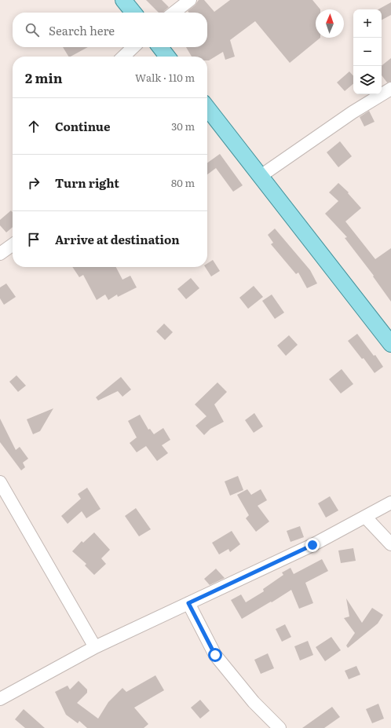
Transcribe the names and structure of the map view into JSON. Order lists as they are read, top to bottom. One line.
{"north":"top","page":{"map_buttons":["+","−"],"search":"Search here","heading":["2 min","Walk · 110 m"],"list":[["Continue","30 m"],["Turn right","80 m"],"Arrive at destination"]}}
